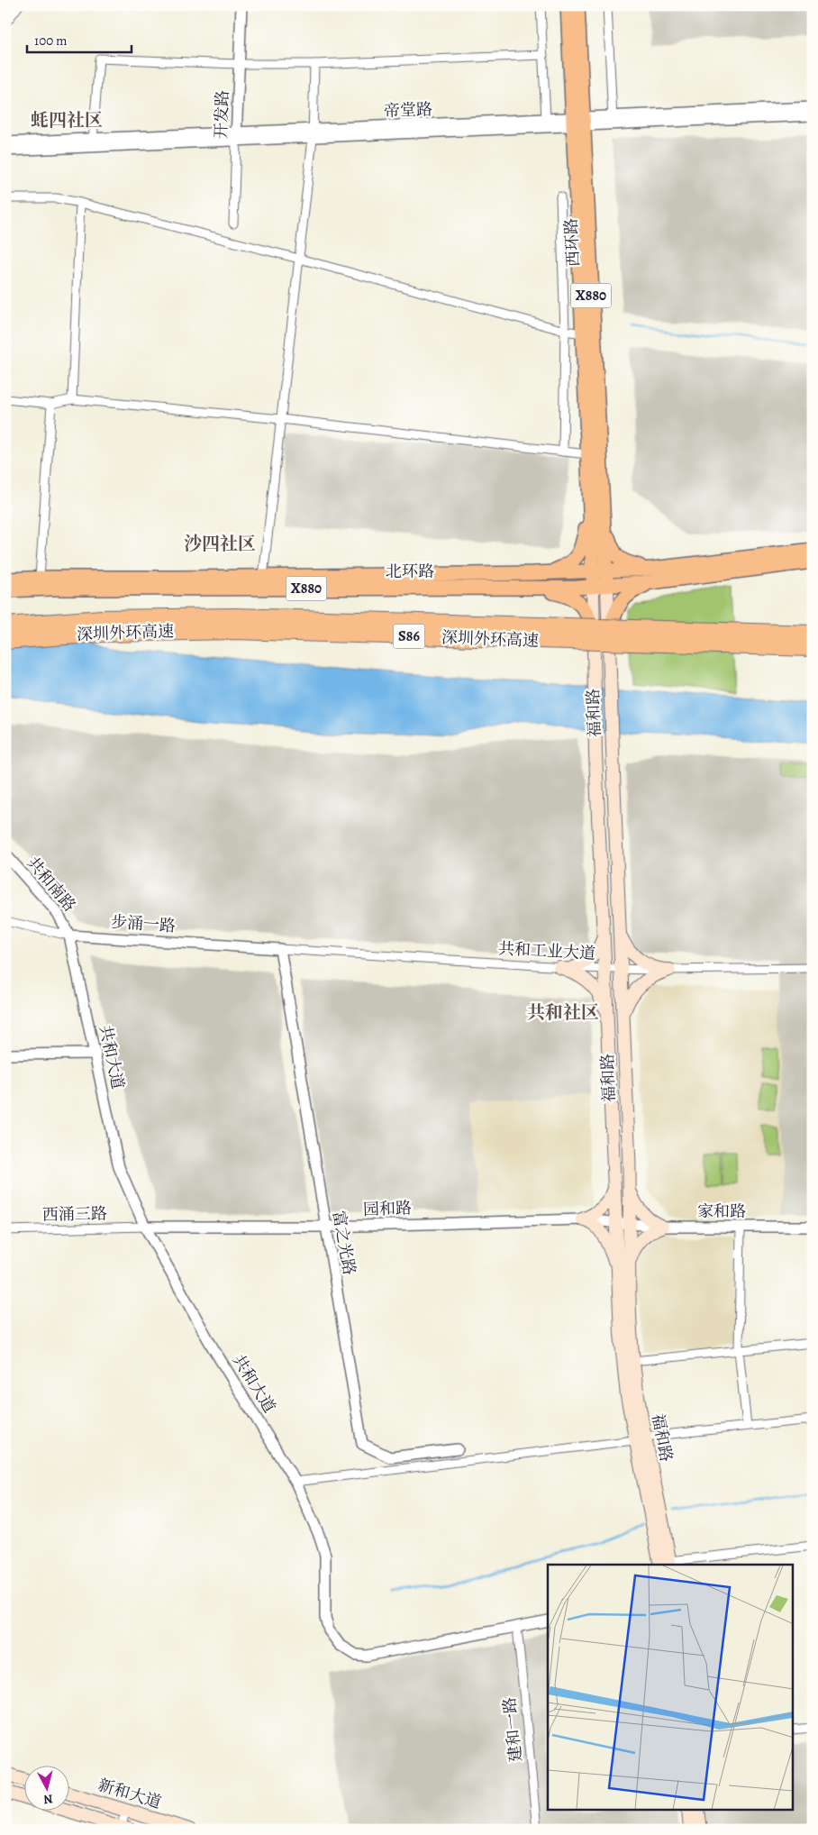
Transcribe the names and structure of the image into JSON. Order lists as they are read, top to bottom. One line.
{"streets":{"highway":["深圳外环高速","S86"],"main road":["西环路","X880","北环路","福和路","新和大道"],"street":["帝堂路","开发路","共和南路","步涌一路","共和工业大道","共和大道","园和路","家和路","西涌三路","富之光路","建和一路"]},"crossings":[["帝堂路","开发路"],["帝堂路","西环路"],["西环路","北环路"],["西环路","福和路"],["北环路","福和路"],["福和路","共和工业大道"],["福和路","园和路"],["福和路","家和路"],["共和南路","步涌一路"],["共和南路","共和大道"],["步涌一路","共和工业大道"],["步涌一路","共和大道"],["步涌一路","富之光路"],["共和工业大道","富之光路"],["共和大道","园和路"],["共和大道","西涌三路"],["共和大道","建和一路"],["园和路","家和路"],["园和路","西涌三路"],["园和路","富之光路"]],"districts":["蚝四社区","沙四社区","共和社区"],"scale_bar":"100 m","north":"bottom"}
